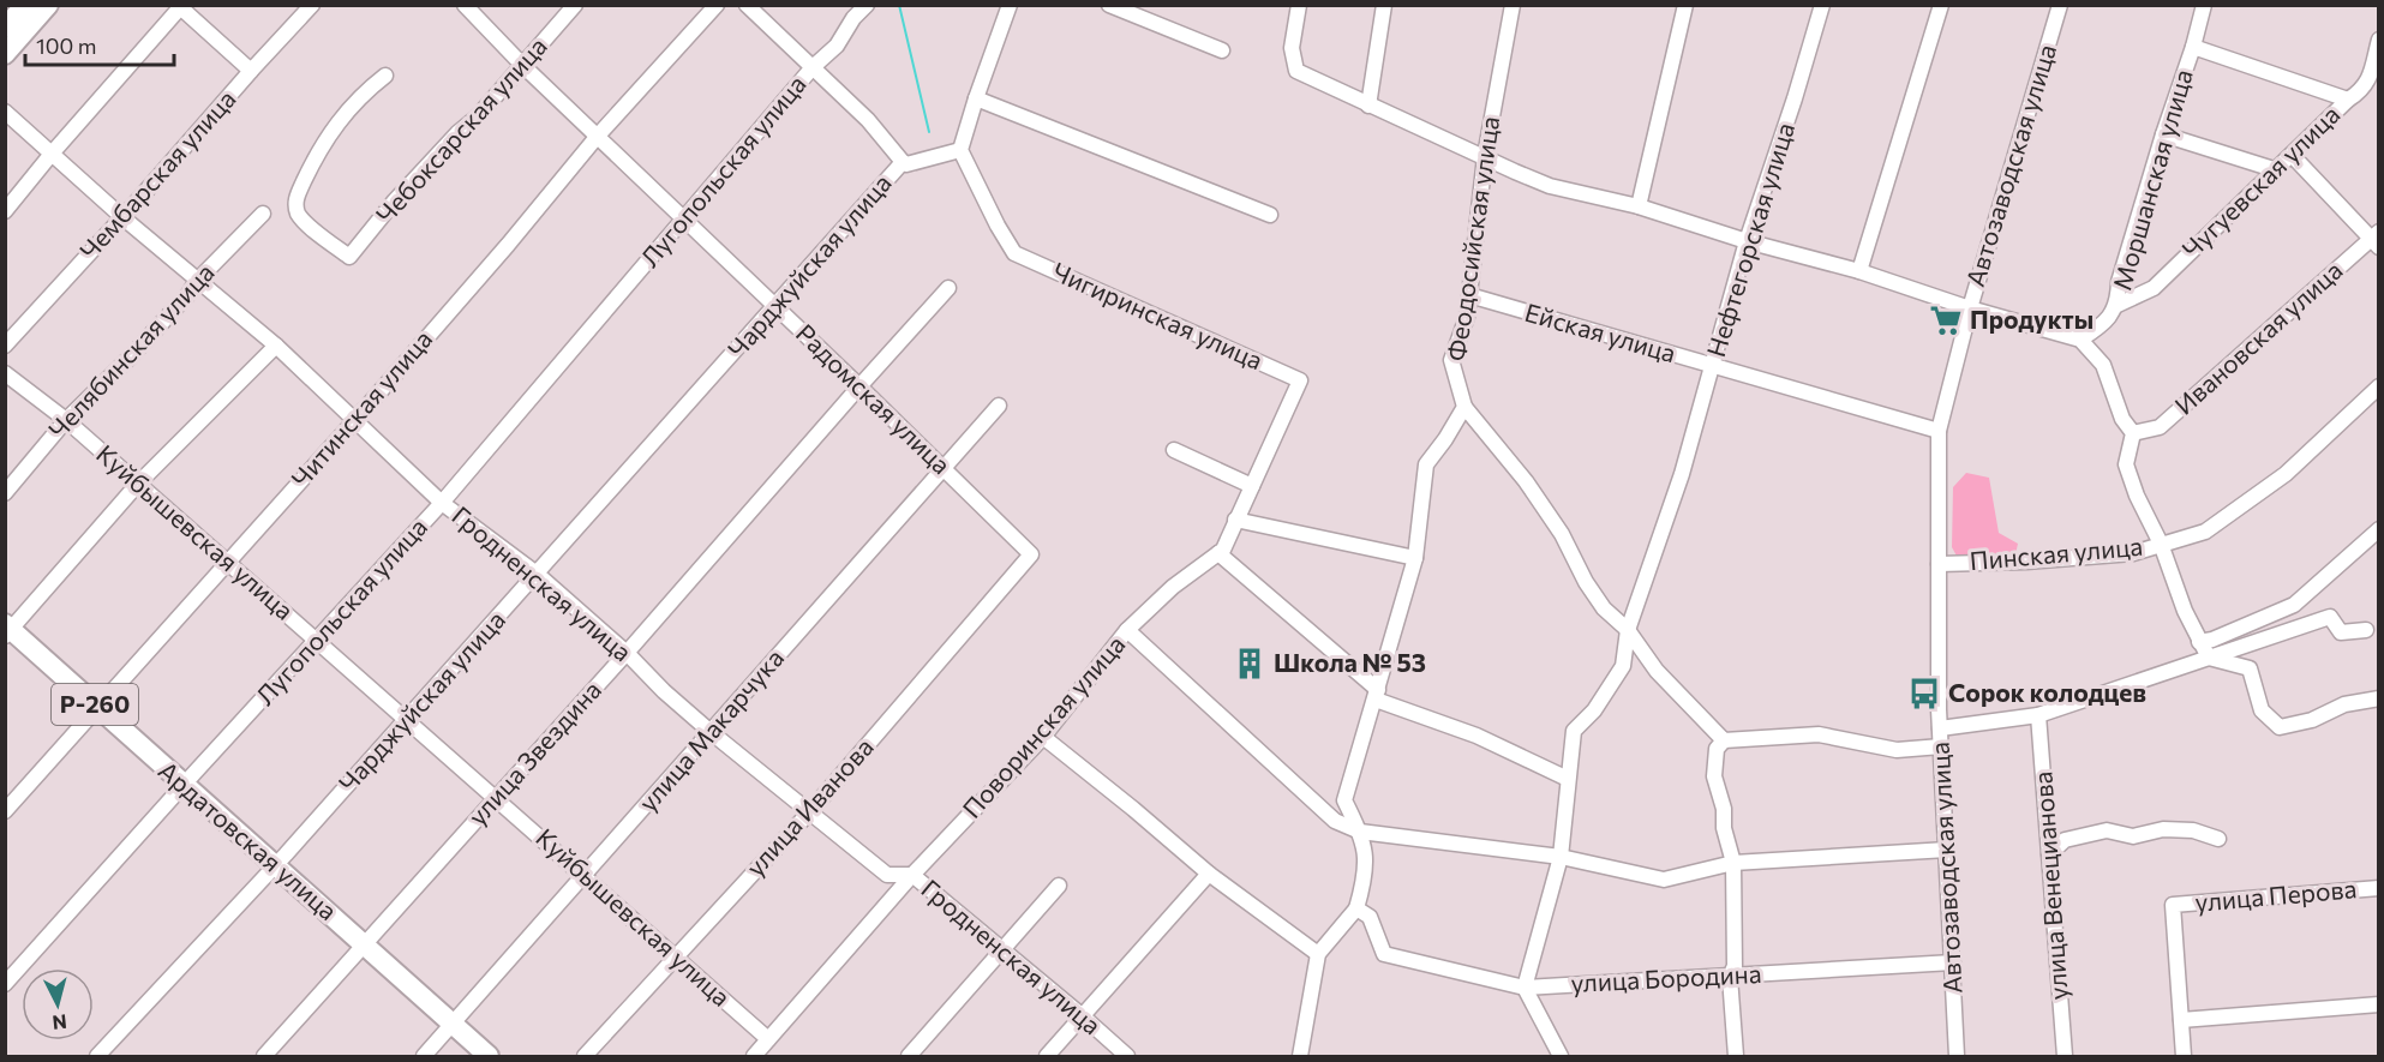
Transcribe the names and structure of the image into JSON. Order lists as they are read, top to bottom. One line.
{"streets":{"highway":["Р-260","Ардатовская улица"],"street":["Чебоксарская улица","Автозаводская улица","Лугопольская улица","Чембарская улица","Моршанская улица","Чугуевская улица","Феодосийская улица","Нефтегорская улица","Чарджуйская улица","Чигиринская улица","Ейская улица","Ивановская улица","Челябинская улица","Радомская улица","Читинская улица","Куйбышевская улица","Пинская улица","Гродненская улица","Поворинская улица","улица Макарчука","улица Звездина","улица Иванова","улица Венецианова","улица Перова","улица Бородина"]},"crossings":[["Чебоксарская улица","Радомская улица"],["Автозаводская улица","Ейская улица"],["Автозаводская улица","Пинская улица"],["Автозаводская улица","улица Бородина"],["Лугопольская улица","Радомская улица"],["Лугопольская улица","Куйбышевская улица"],["Лугопольская улица","Гродненская улица"],["Лугопольская улица","Ардатовская улица"],["Чембарская улица","Гродненская улица"],["Моршанская улица","Чугуевская улица"],["Феодосийская улица","Ейская улица"],["Нефтегорская улица","Ейская улица"],["Нефтегорская улица","улица Бородина"],["Чарджуйская улица","Чигиринская улица"],["Чарджуйская улица","Радомская улица"],["Чарджуйская улица","Куйбышевская улица"],["Чарджуйская улица","Гродненская улица"],["Чарджуйская улица","Ардатовская улица"],["Чигиринская улица","Поворинская улица"],["Челябинская улица","Куйбышевская улица"],["Челябинская улица","Гродненская улица"],["Радомская улица","Читинская улица"],["Радомская улица","улица Макарчука"],["Радомская улица","улица Звездина"],["Радомская улица","улица Иванова"],["Читинская улица","Куйбышевская улица"],["Читинская улица","Гродненская улица"],["Читинская улица","Ардатовская улица"],["Куйбышевская улица","Поворинская улица"],["Куйбышевская улица","улица Макарчука"],["Куйбышевская улица","улица Звездина"],["Куйбышевская улица","улица Иванова"],["Гродненская улица","Поворинская улица"],["Гродненская улица","улица Макарчука"],["Гродненская улица","улица Звездина"],["Гродненская улица","улица Иванова"],["улица Макарчука","Ардатовская улица"],["улица Звездина","Ардатовская улица"]],"places":{"supermarket":["Продукты"],"building":["Школа № 53"],"bus stop":["Сорок колодцев"]},"scale_bar":"100 m","north":"bottom"}
